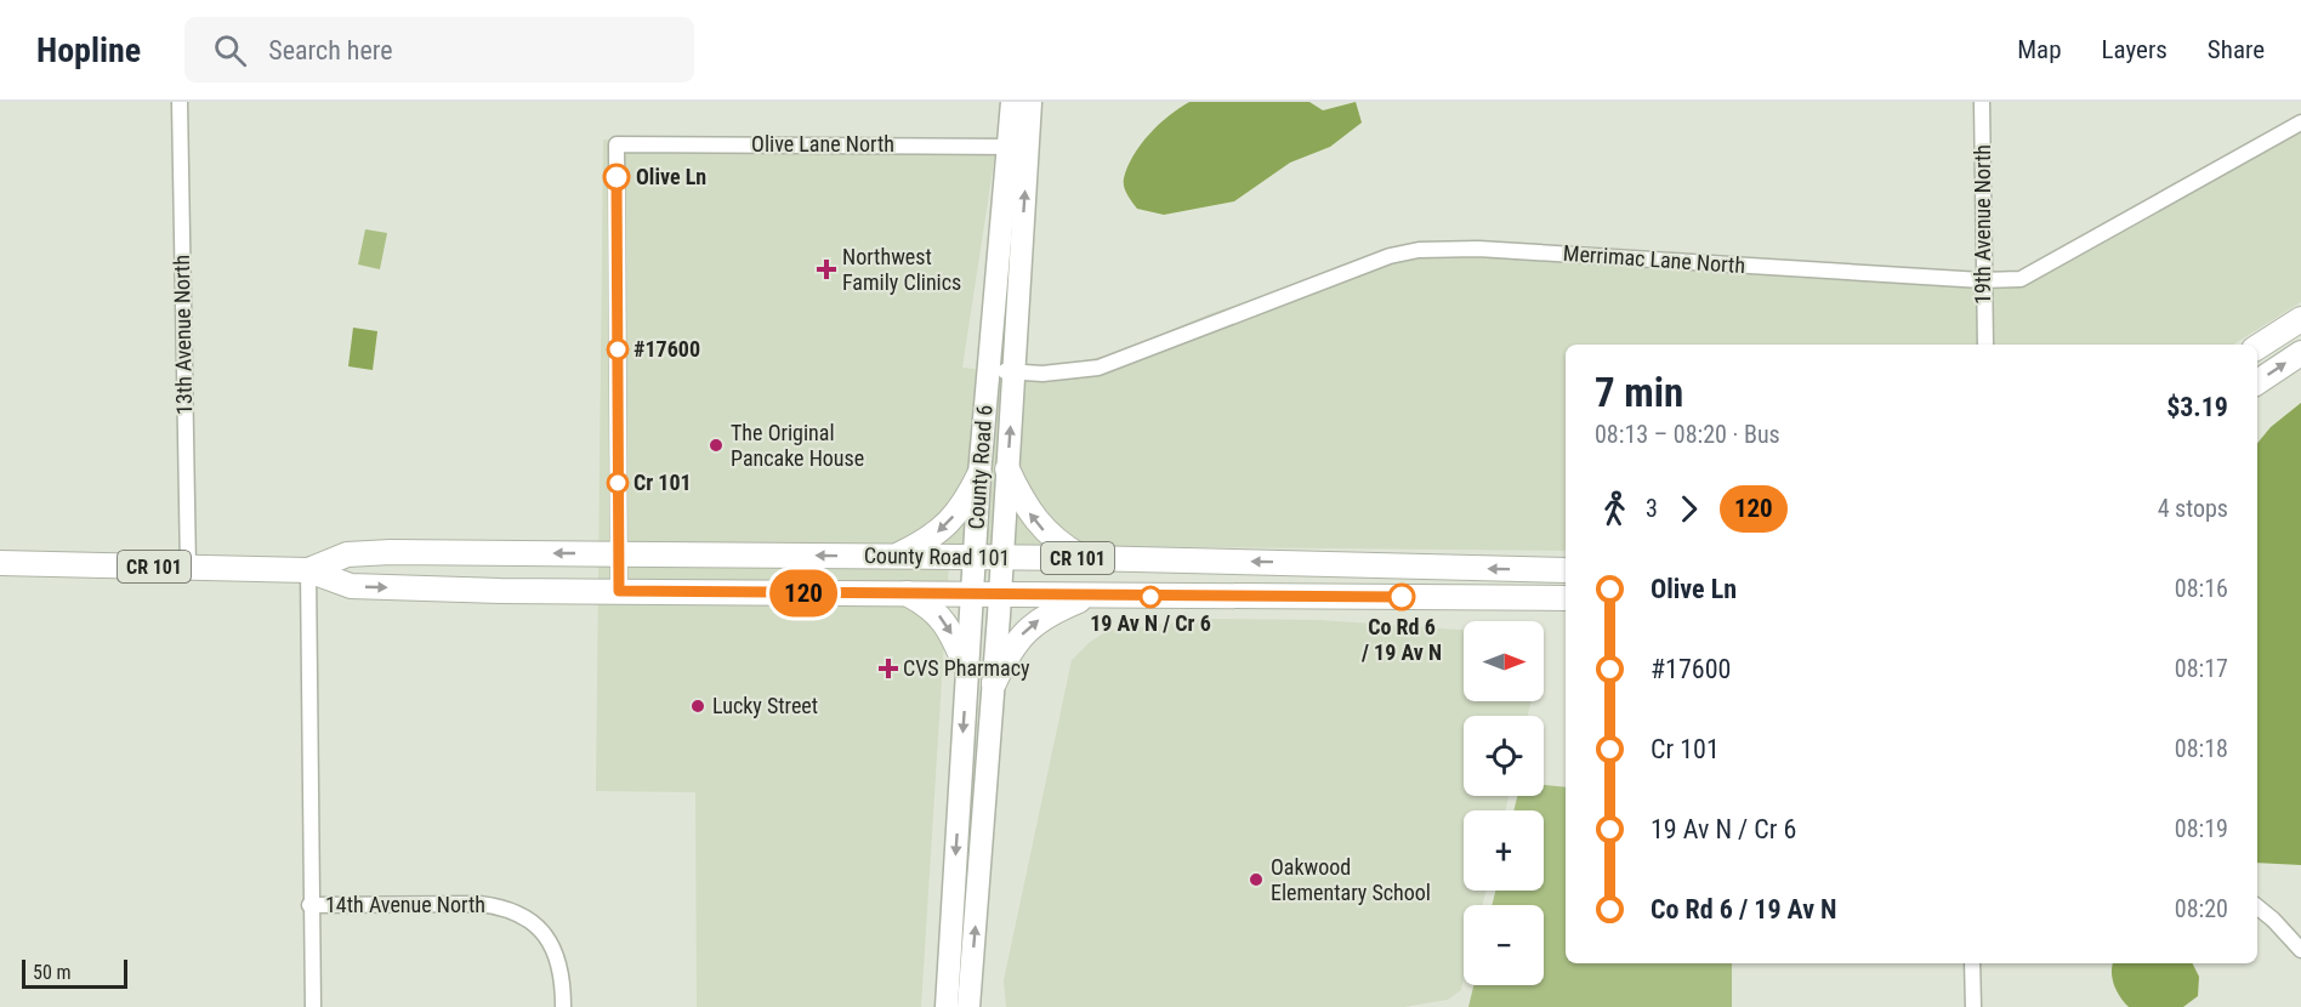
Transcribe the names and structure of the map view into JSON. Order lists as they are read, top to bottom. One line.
{"streets":{"main road":["County Road 6","County Road 101","CR 101"],"street":["Olive Lane North","19th Avenue North","Merrimac Lane North","13th Avenue North","14th Avenue North"]},"crossings":[["Olive Lane North","County Road 6"],["Olive Lane North","County Road 101"],["19th Avenue North","Merrimac Lane North"],["Merrimac Lane North","County Road 6"],["13th Avenue North","County Road 101"],["County Road 6","County Road 101"]],"places":{"other":["Olive Ln","#17600","The Original Pancake House","Cr 101","19 Av N / Cr 6","Co Rd 6 / 19 Av N","Lucky Street","Oakwood Elementary School"],"health":["Northwest Family Clinics","CVS Pharmacy"]},"lines":["bus line 120"],"scale_bar":"50 m","north":"right","page":{"header":"Hopline","search":"Search here","nav":["Map","Layers","Share"],"on_map":"120","heading":["7 min","08:13 – 08:20 · Bus","$3.19"],"legs":["3","120","4 stops"],"list":[{"name":"Olive Ln","value":"08:16"},{"name":"#17600","value":"08:17"},{"name":"Cr 101","value":"08:18"},{"name":"19 Av N / Cr 6","value":"08:19"},{"name":"Co Rd 6 / 19 Av N","value":"08:20"}],"map_buttons":["+","−"],"scale":"50 m"}}
